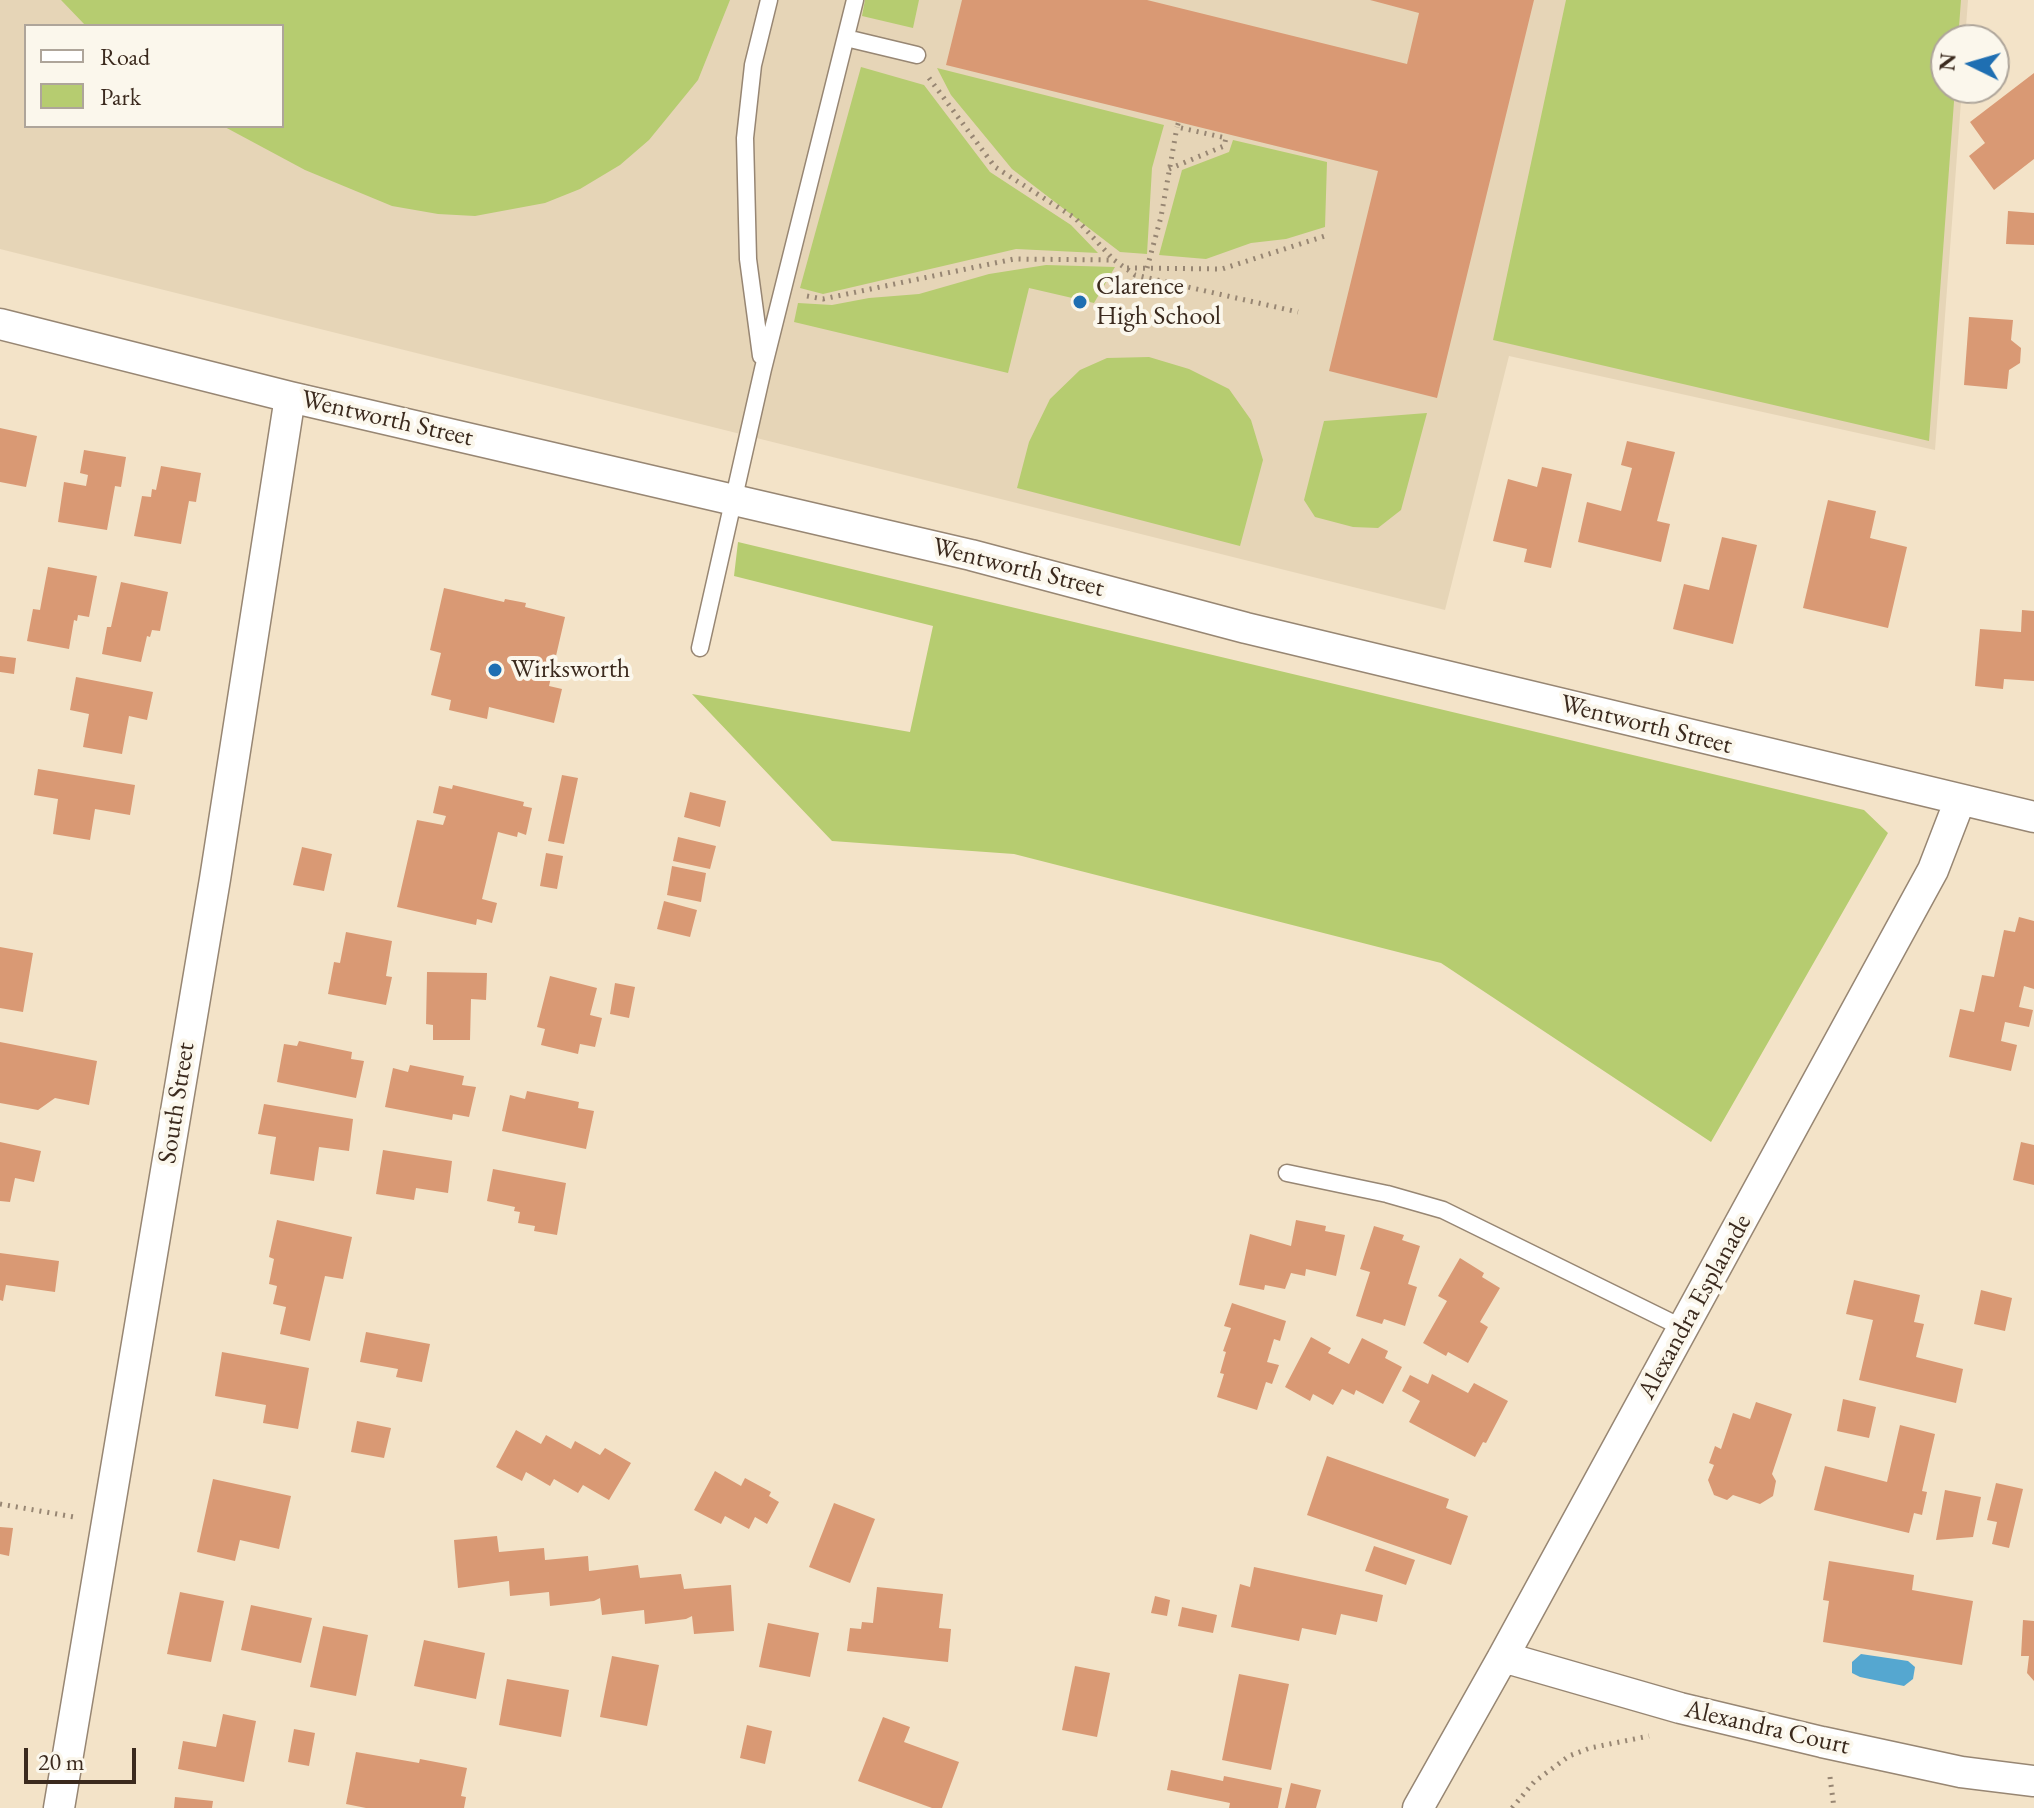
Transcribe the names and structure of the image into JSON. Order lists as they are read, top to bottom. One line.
{"streets":{"street":["Wentworth Street","South Street","Alexandra Esplanade","Alexandra Court"]},"crossings":[["Wentworth Street","South Street"],["Wentworth Street","Alexandra Esplanade"],["Alexandra Esplanade","Alexandra Court"]],"places":["Clarence High School","Wirksworth"],"legend":["Road","Park"],"scale_bar":"20 m","north":"left"}
